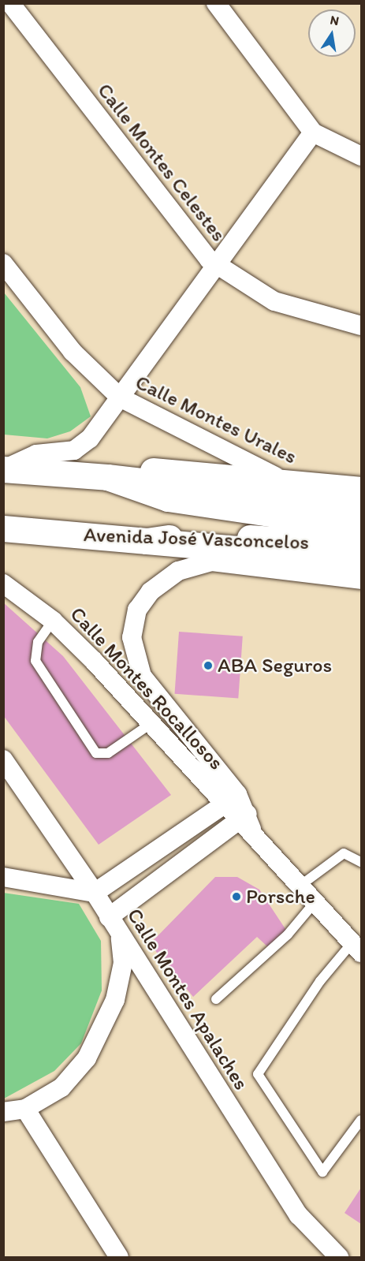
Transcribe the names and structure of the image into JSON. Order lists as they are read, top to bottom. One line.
{"streets":{"main road":["Avenida José Vasconcelos"],"street":["Calle Montes Celestes","Calle Montes Urales","Calle Montes Rocallosos","Calle Montes Apalaches"]},"places":["ABA Seguros","Porsche"],"north":"top"}
